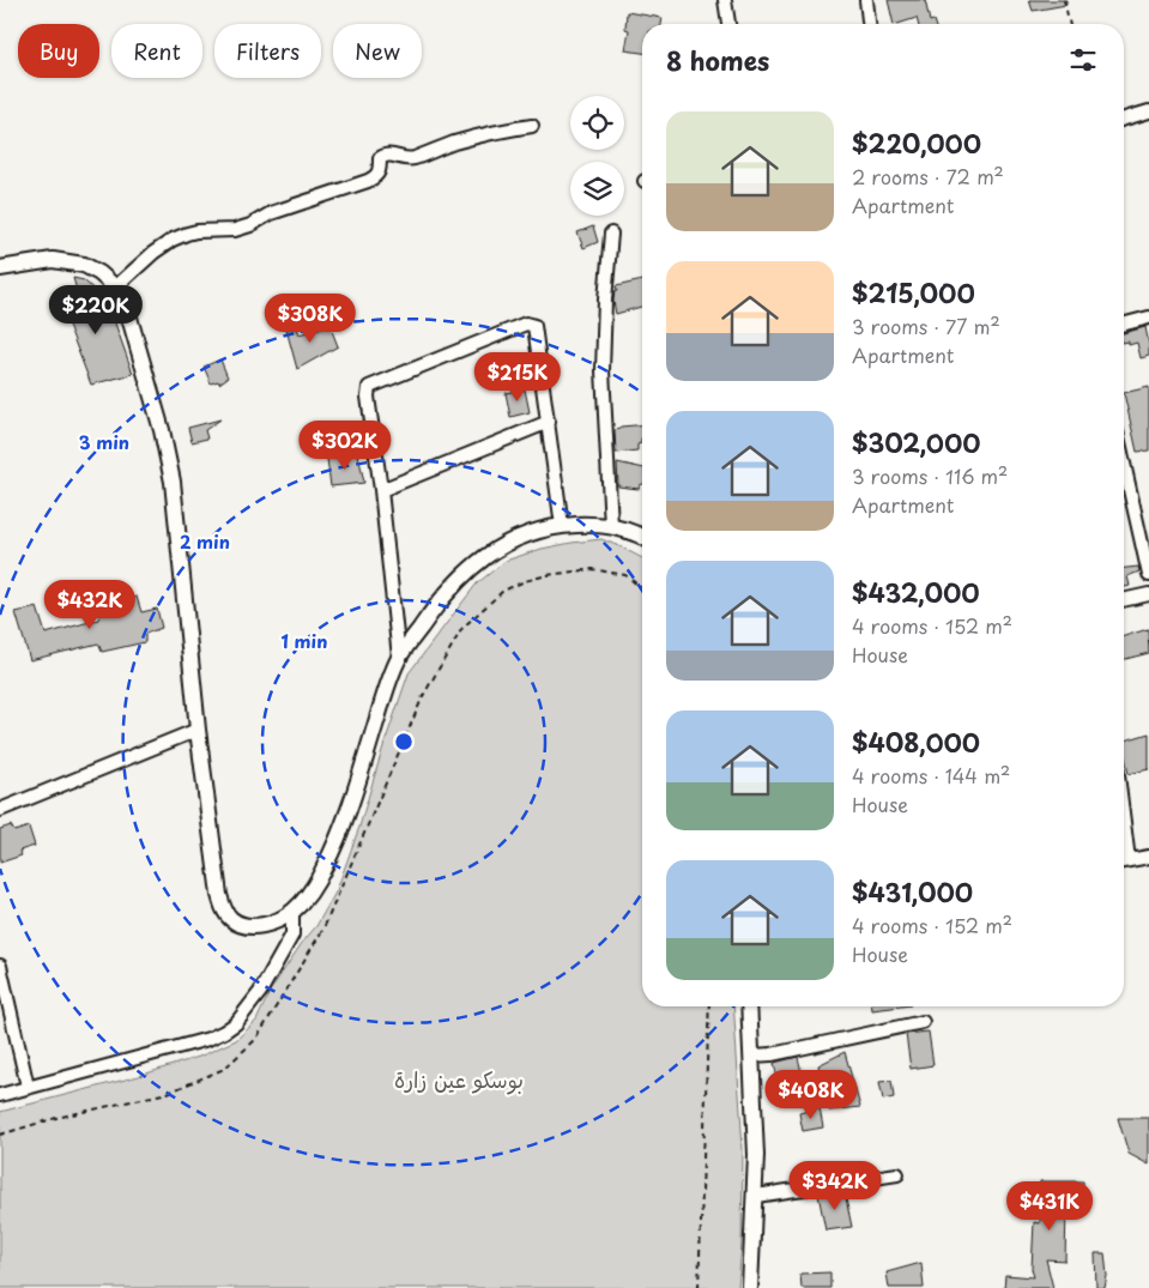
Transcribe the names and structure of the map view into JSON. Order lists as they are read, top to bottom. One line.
{"parks":["بوسكو عين زارة"],"page":{"chip":["Buy","Rent","Filters","New"],"heading":"8 homes","list":[{"name":"$220,000","note":"2 rooms · 72 m² · Apartment"},{"name":"$215,000","note":"3 rooms · 77 m² · Apartment"},{"name":"$302,000","note":"3 rooms · 116 m² · Apartment"},{"name":"$432,000","note":"4 rooms · 152 m² · House"},{"name":"$408,000","note":"4 rooms · 144 m² · House"},{"name":"$431,000","note":"4 rooms · 152 m² · House"}],"price":["$220K","$308K","$215K","$302K","$432K","$408K","$342K","$431K"]},"rings":["3 min","2 min","1 min"]}
